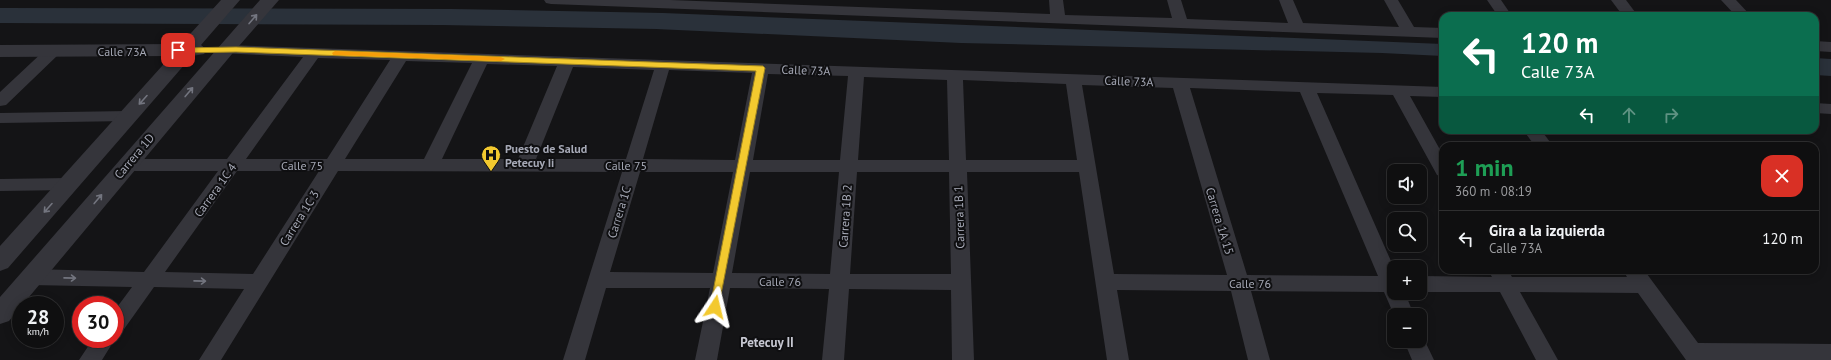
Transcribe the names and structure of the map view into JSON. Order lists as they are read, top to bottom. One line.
{"streets":{"street":["Calle 73A","Carrera 1D","Calle 75","Carrera 1C 4","Carrera 1C","Carrera 1B 2","Carrera 1B 1","Carrera 1C 3","Carrera 1A 15","Calle 76"]},"crossings":[["Calle 73A","Carrera 1D"],["Calle 73A","Carrera 1C 4"],["Calle 73A","Carrera 1C"],["Calle 73A","Carrera 1B 2"],["Calle 73A","Carrera 1B 1"],["Calle 73A","Carrera 1C 3"],["Calle 73A","Carrera 1A 15"],["Carrera 1D","Calle 75"],["Calle 75","Carrera 1C 4"],["Calle 75","Carrera 1C"],["Calle 75","Carrera 1B 2"],["Calle 75","Carrera 1B 1"],["Calle 75","Carrera 1C 3"],["Carrera 1C","Calle 76"],["Carrera 1B 2","Calle 76"],["Carrera 1B 1","Calle 76"],["Carrera 1A 15","Calle 76"]],"districts":["Petecuy II"],"places":{"hospital":["Puesto de Salud Petecuy Ii"]},"page":{"turn":["120 m","Calle 73A"],"heading":["1 min","360 m · 08:19"],"map_buttons":["+","−"],"list":[{"name":"Gira a la izquierda","note":"Calle 73A","value":"120 m"}],"speed":"28 km/h","limit":"30"}}
